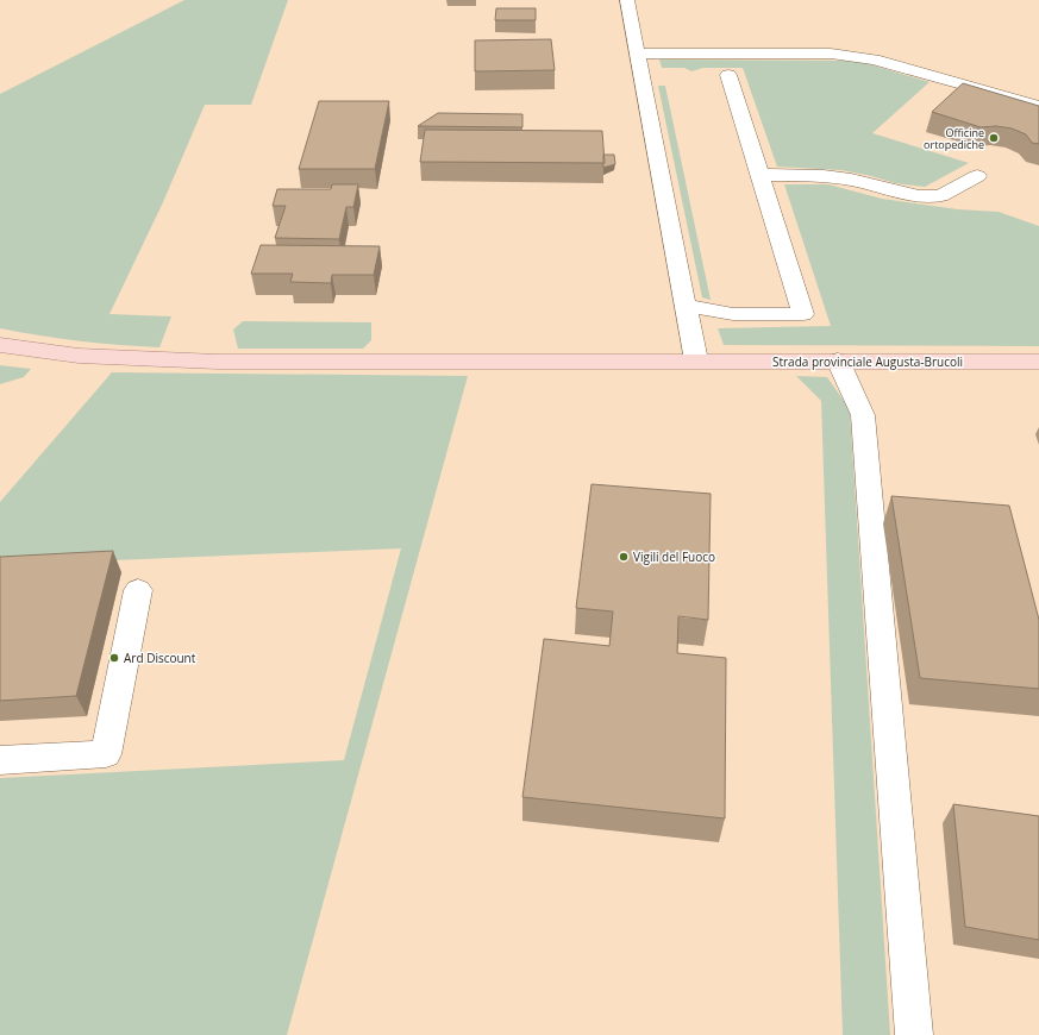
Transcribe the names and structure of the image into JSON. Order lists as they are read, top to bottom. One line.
{"streets":{"main road":["Strada provinciale Augusta-Brucoli"]},"places":["Officine ortopediche","Vigili del Fuoco","Ard Discount"]}
